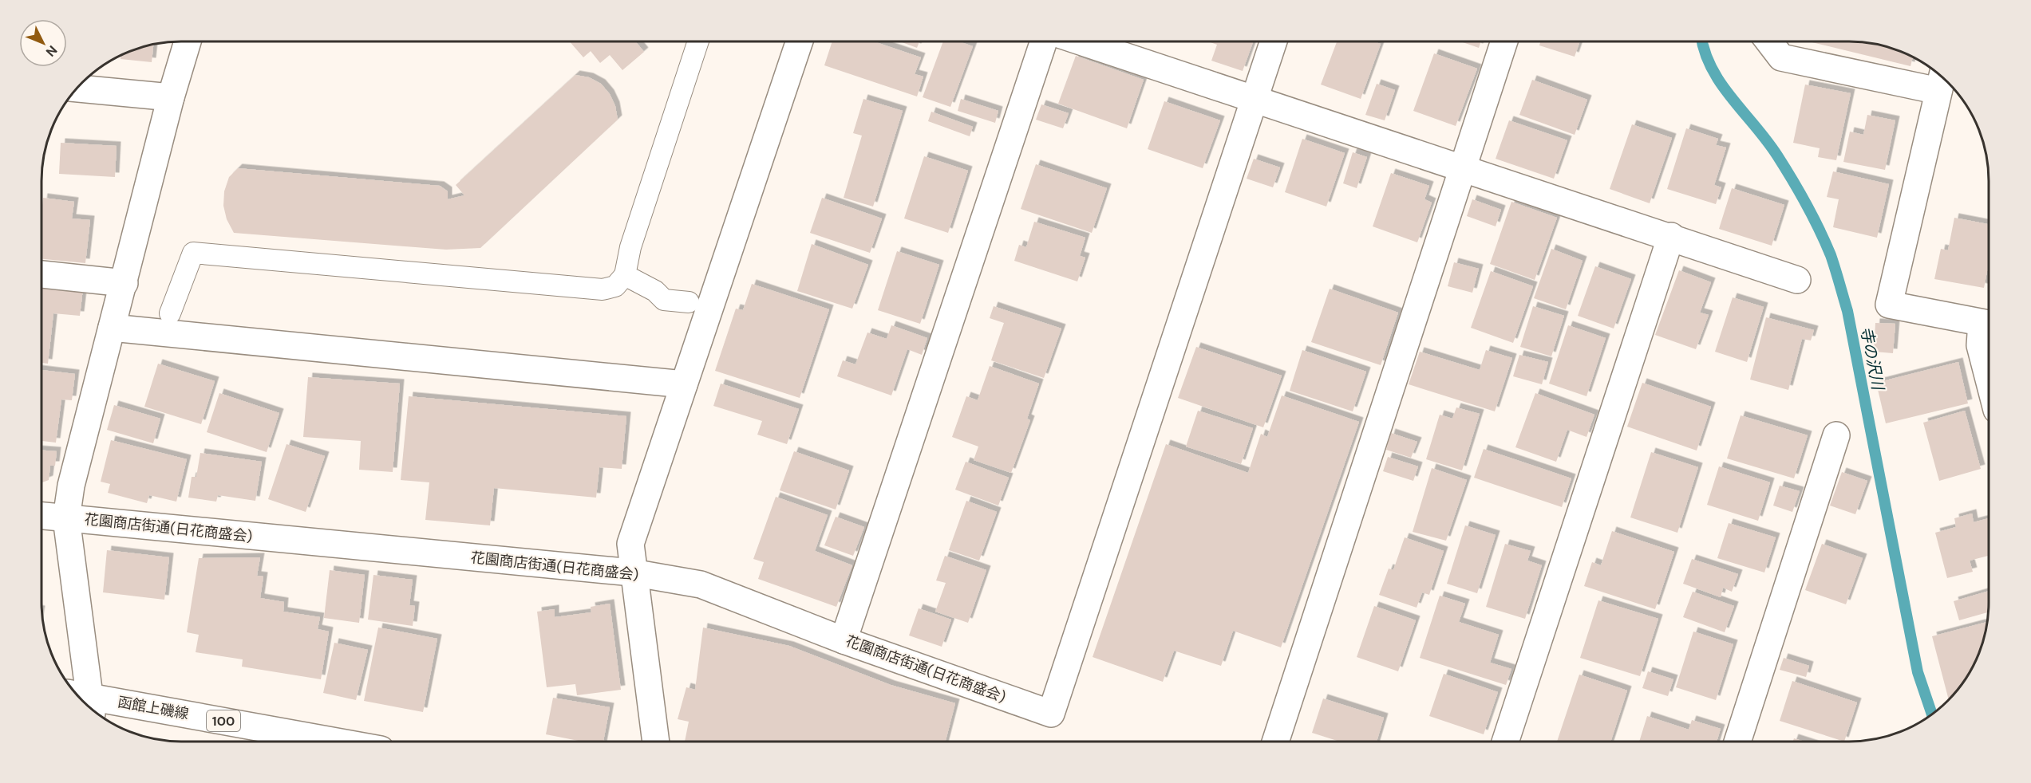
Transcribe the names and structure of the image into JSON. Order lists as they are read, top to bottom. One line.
{"streets":{"street":["花園商店街通(日花商盛会)","函館上磯線","100"]},"water":["寺の沢川"],"north":"bottom right"}
